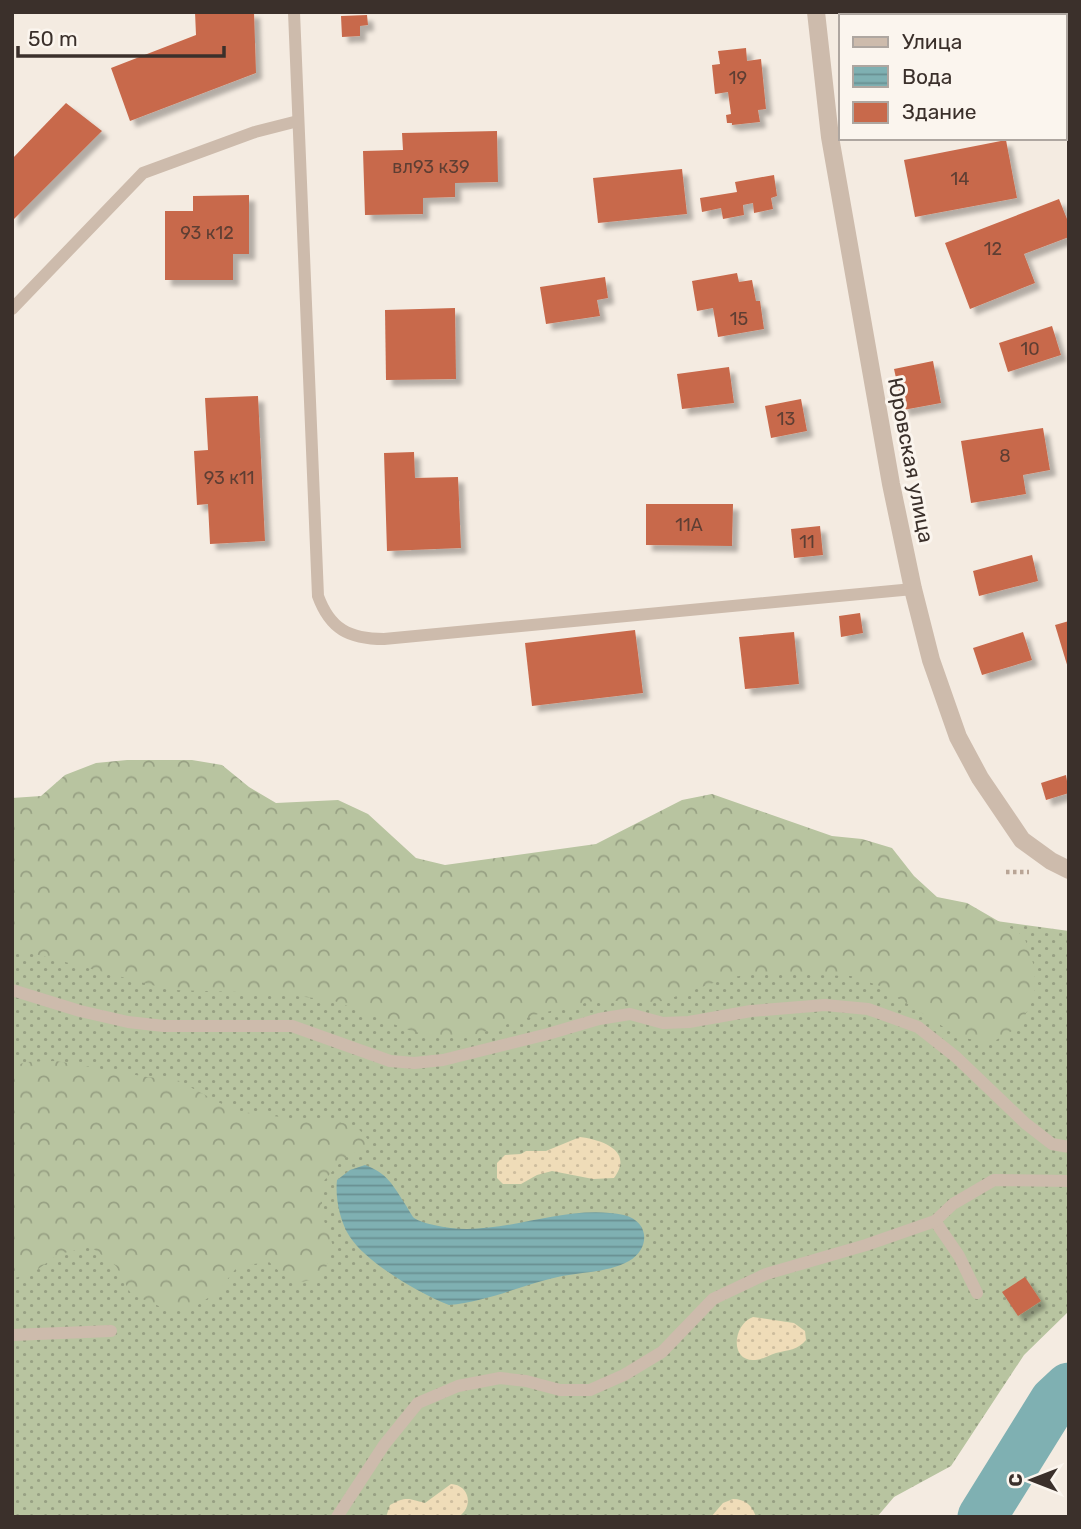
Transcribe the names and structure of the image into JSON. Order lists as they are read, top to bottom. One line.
{"streets":{"street":["Юровская улица"]},"house_numbers":["19","вл93 к39","14","93 к12","12","15","10","13","8","93 к11","11А","11"],"legend":["Улица","Вода","Здание"],"scale_bar":"50 m","north":"left"}
